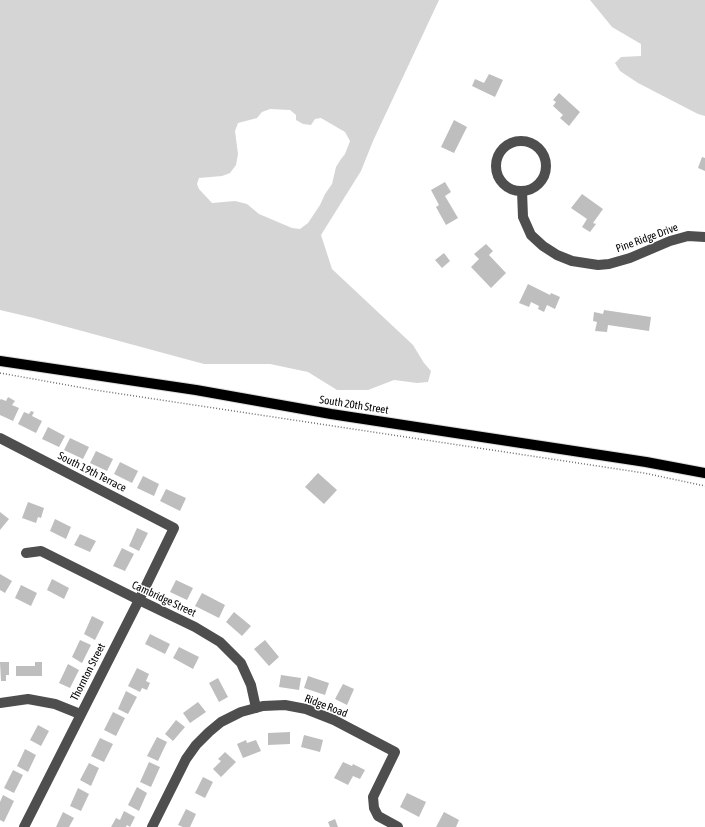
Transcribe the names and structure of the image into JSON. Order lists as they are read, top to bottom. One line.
{"streets":{"main road":["South 20th Street"],"street":["Pine Ridge Drive","South 19th Terrace","Cambridge Street","Thornton Street","Ridge Road"]},"crossings":[["South 19th Terrace","Thornton Street"],["Cambridge Street","Thornton Street"],["Cambridge Street","Ridge Road"]]}
